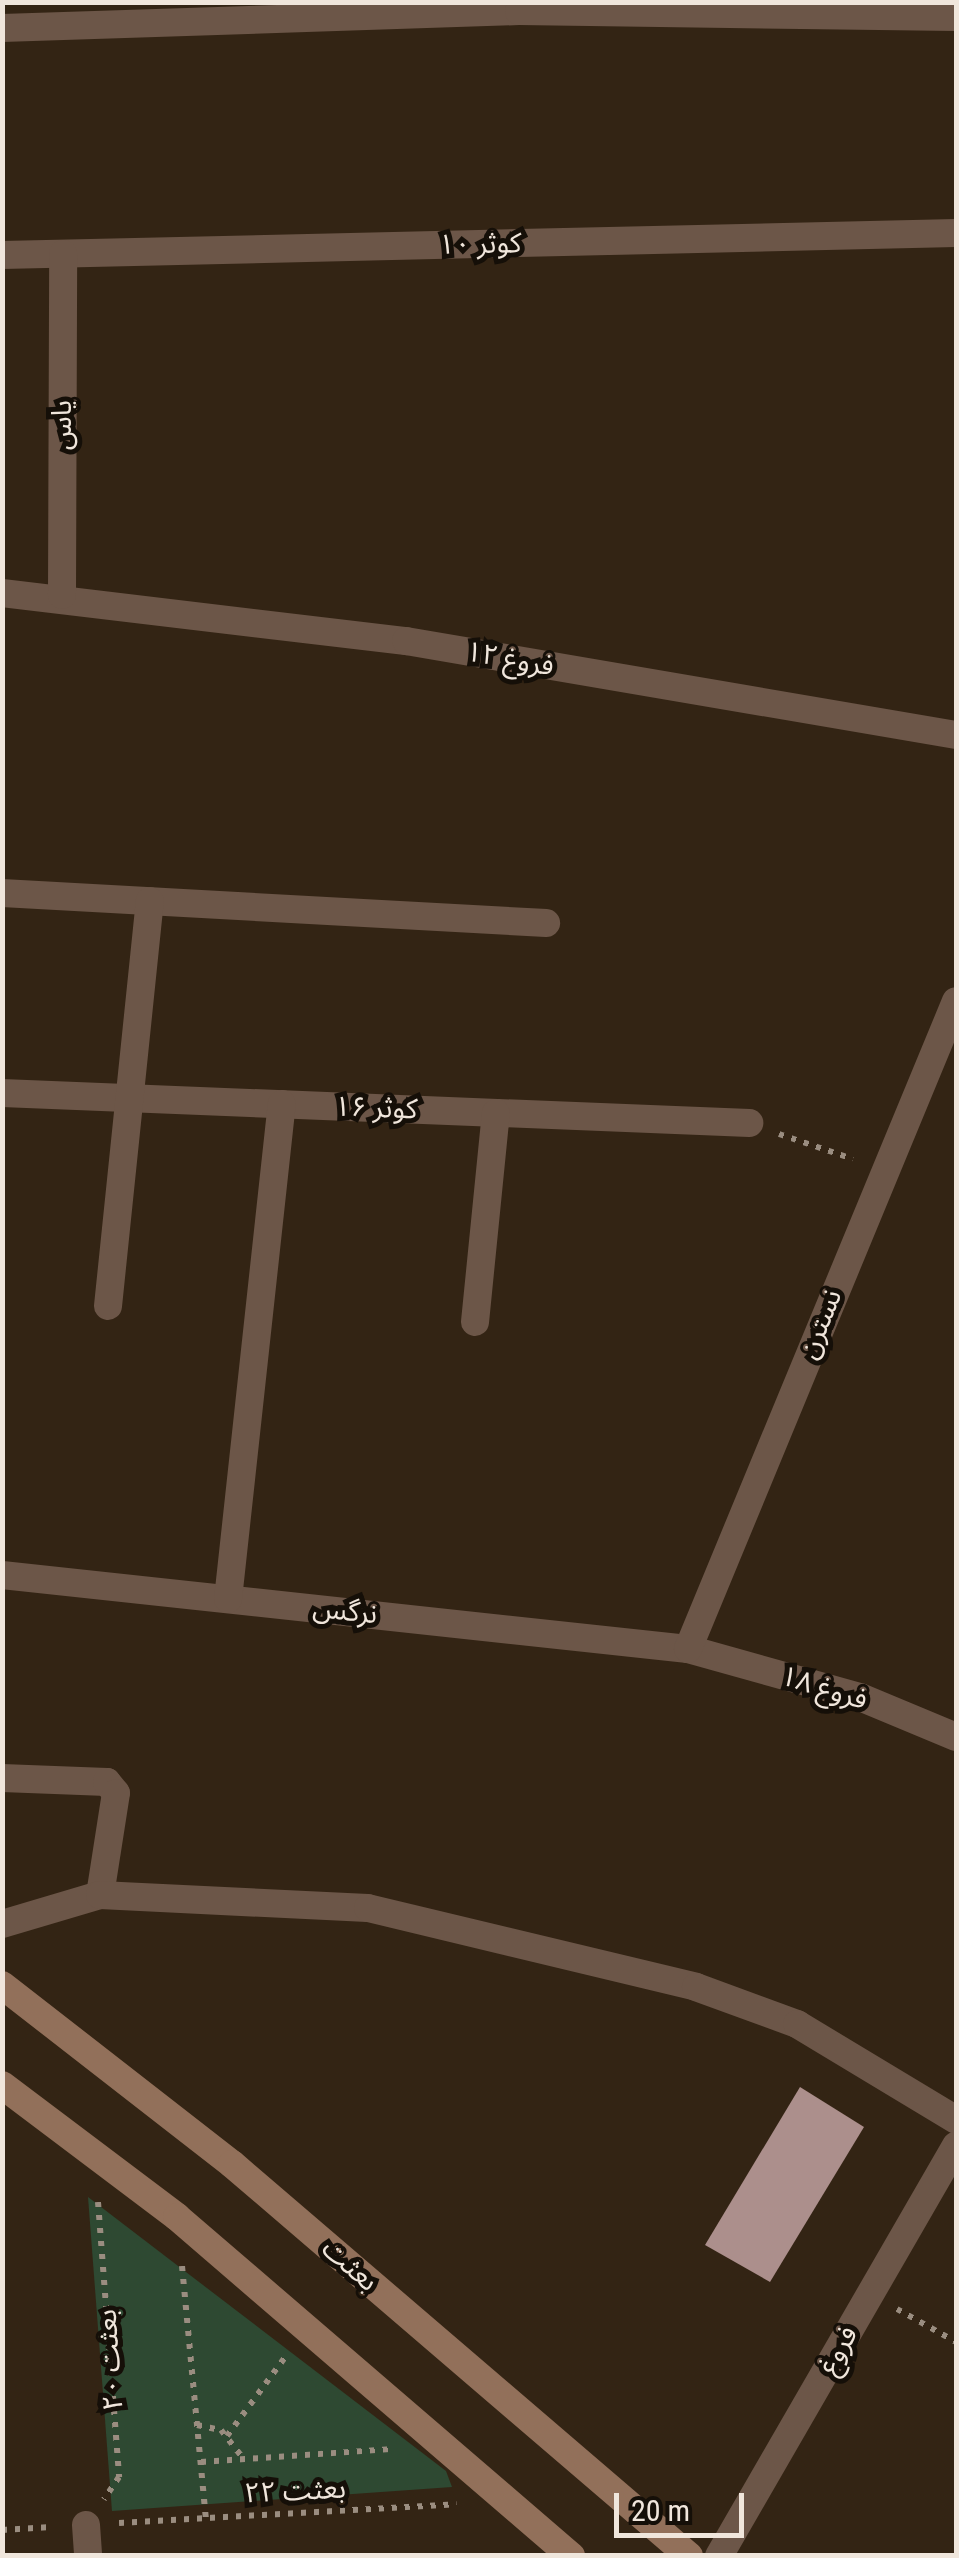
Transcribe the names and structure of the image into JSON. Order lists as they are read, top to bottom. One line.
{"streets":{"main road":["بعثت"],"street":["کوثر ۱۰","یاس","فروغ ۱۲","کوثر ۱۶","نسترن","نرگس","فروغ ۱۸","فروغ"],"path":["بعثت ۲۰","بعثت ۲۲"]},"crossings":[["کوثر ۱۰","یاس"],["یاس","فروغ ۱۲"],["نسترن","نرگس"],["نسترن","فروغ ۱۸"],["نرگس","فروغ ۱۸"],["بعثت ۲۰","بعثت ۲۲"]],"scale_bar":"20 m"}
